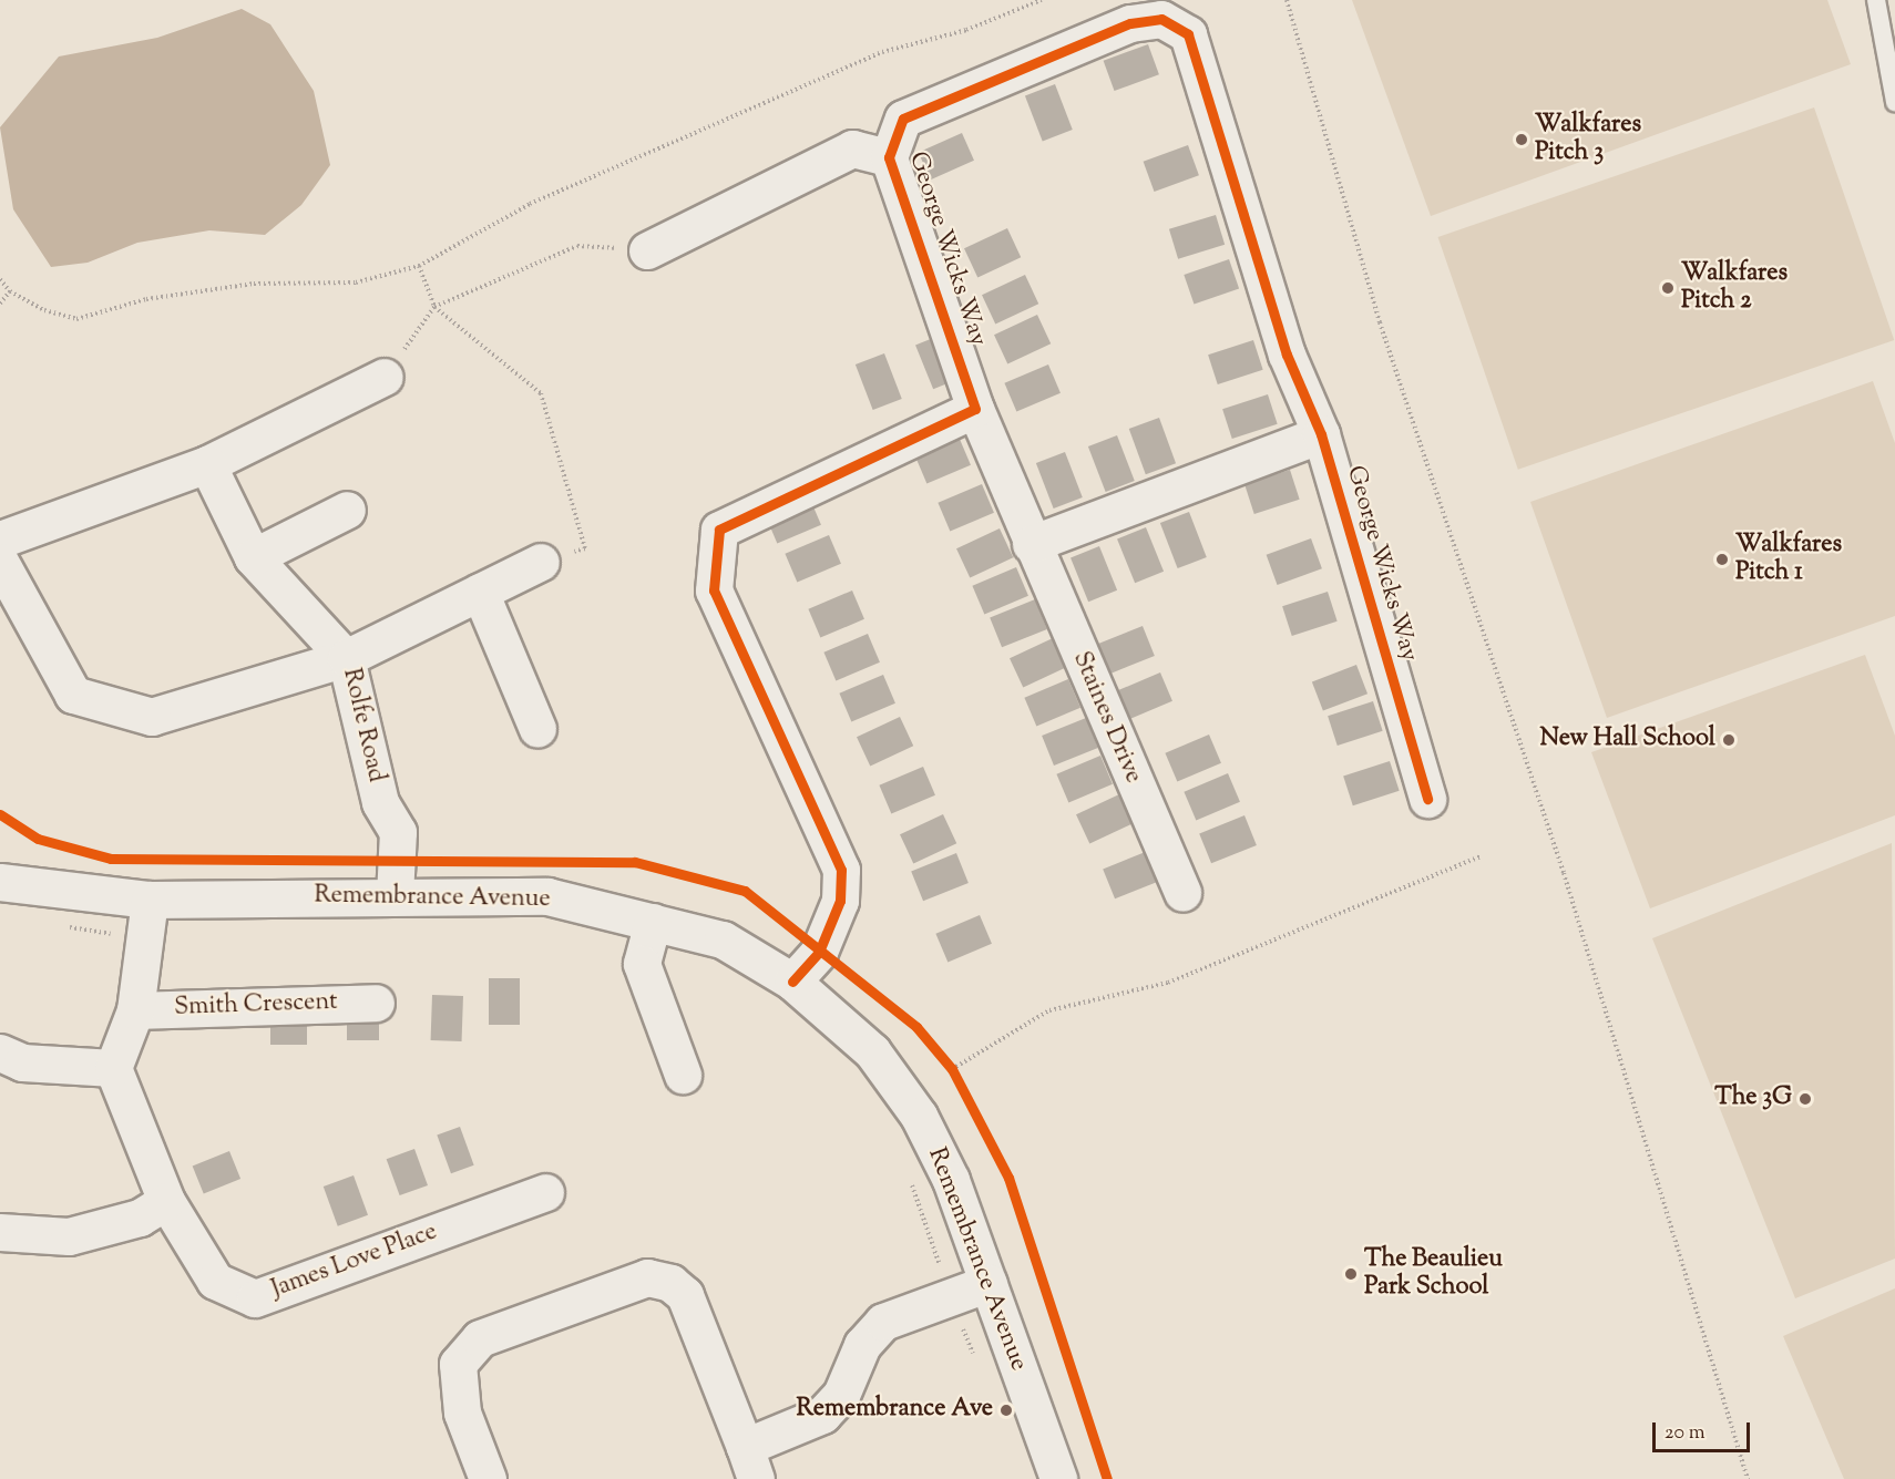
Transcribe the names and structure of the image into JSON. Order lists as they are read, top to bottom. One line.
{"streets":{"street":["George Wicks Way","Staines Drive","Rolfe Road","Remembrance Avenue","Smith Crescent","James Love Place"]},"crossings":[["George Wicks Way","Staines Drive"],["Rolfe Road","Remembrance Avenue"],["Remembrance Avenue","Smith Crescent"],["Smith Crescent","James Love Place"]],"places":["Walkfares Pitch 3","Walkfares Pitch 2","Walkfares Pitch 1","New Hall School","The 3G","The Beaulieu Park School","Remembrance Ave"],"scale_bar":"20 m"}
